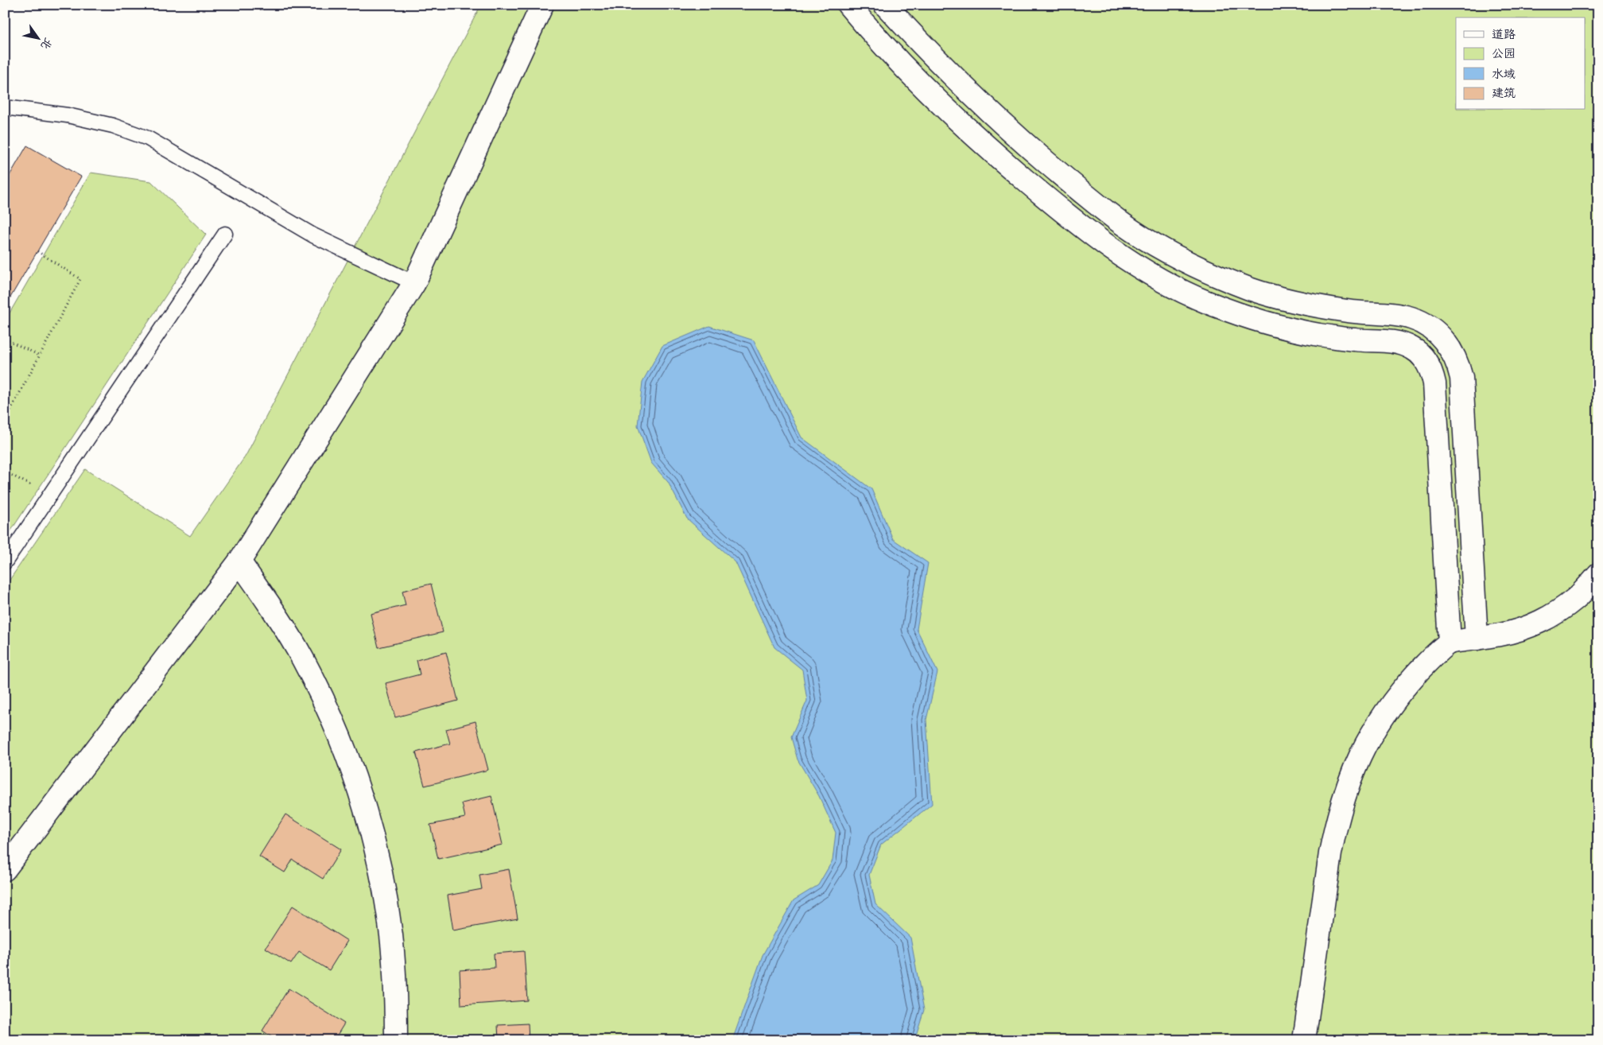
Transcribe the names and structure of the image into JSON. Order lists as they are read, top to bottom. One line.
{"legend":["道路","公园","水域","建筑"],"north":"bottom right"}
